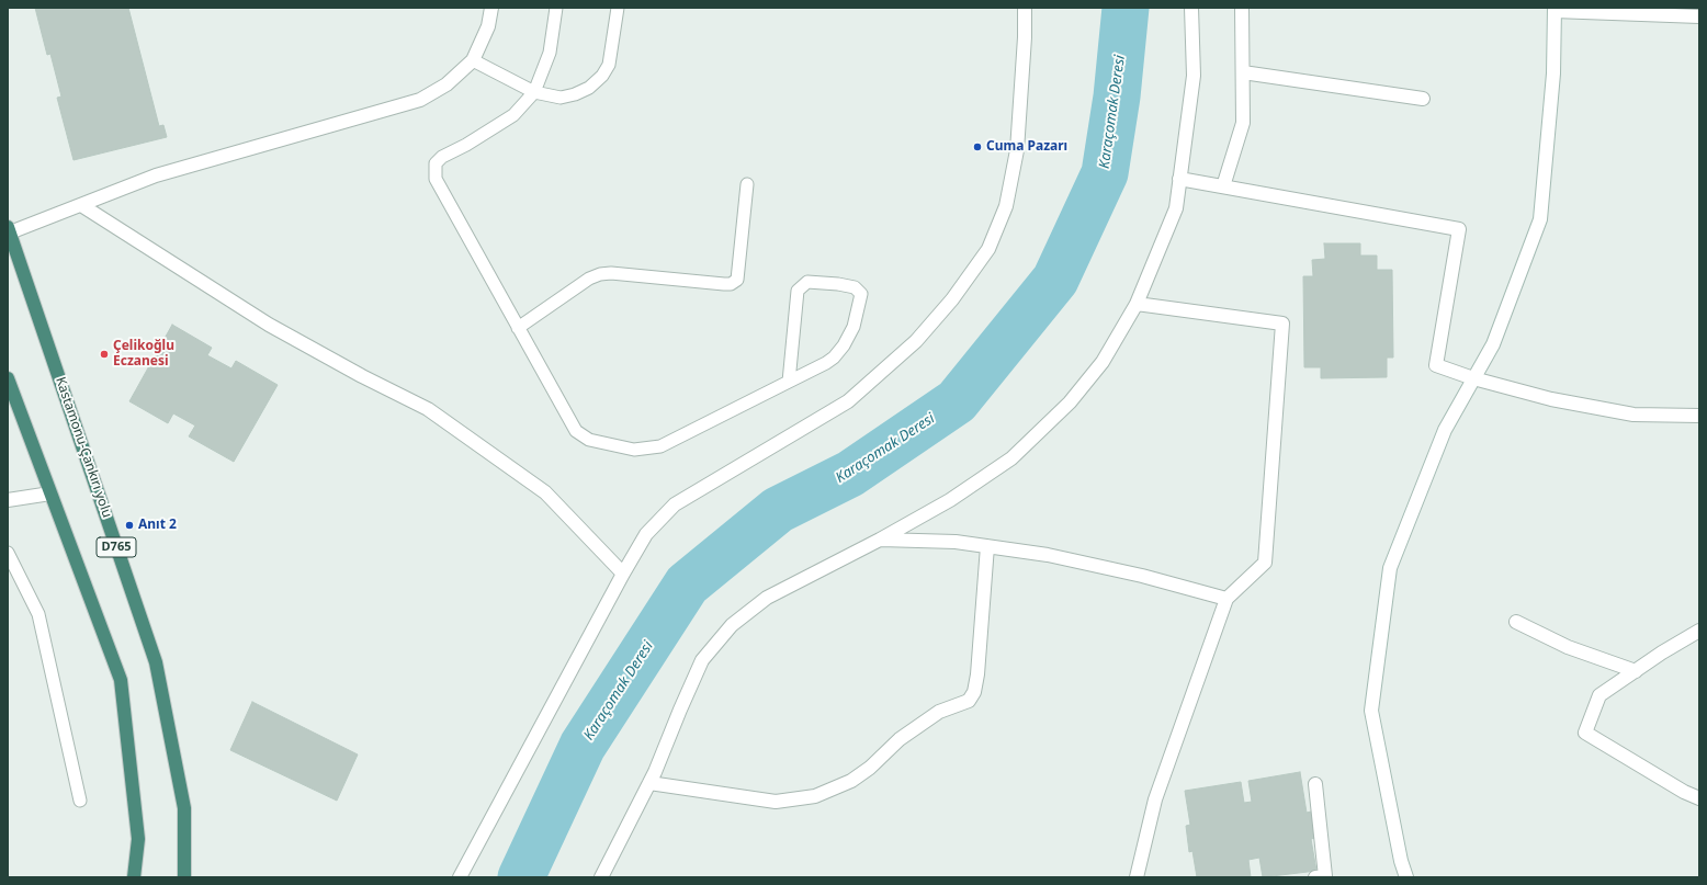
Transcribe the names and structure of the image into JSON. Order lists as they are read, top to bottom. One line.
{"streets":{"highway":["Kastamonu-Çankırı yolu","D765"]},"water":["Karaçomak Deresi"],"places":["Cuma Pazarı","Çelikoğlu Eczanesi","Anıt 2"]}
